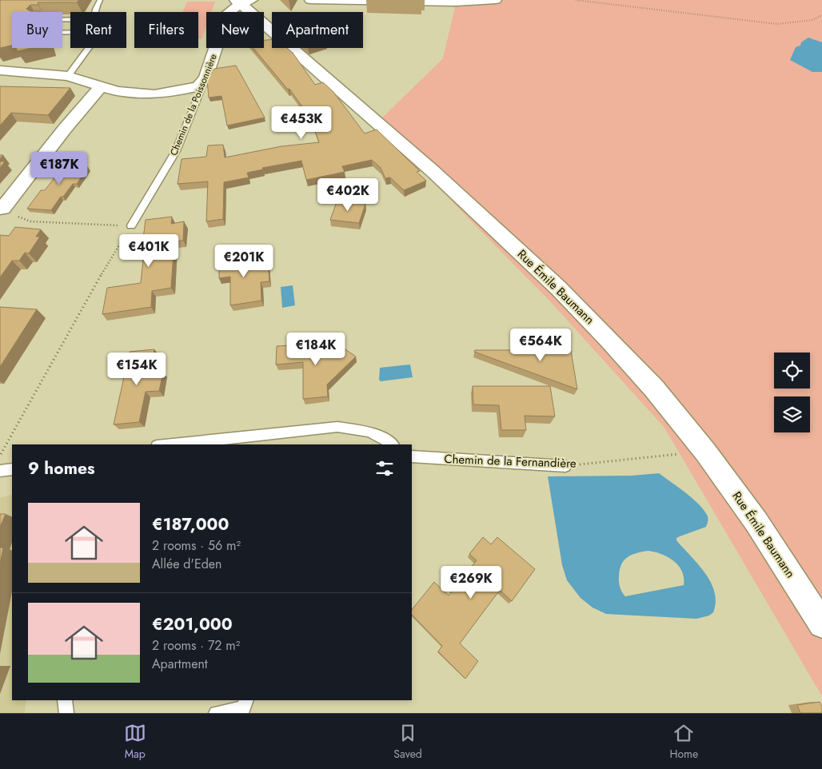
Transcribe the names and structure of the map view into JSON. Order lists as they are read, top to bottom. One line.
{"streets":{"street":["Chemin de la Poissonnière","Rue Émile Baumann"],"lane":["Chemin de la Fernandière"]},"crossings":[["Chemin de la Poissonnière","Rue Émile Baumann"],["Rue Émile Baumann","Chemin de la Fernandière"]],"page":{"chip":["Buy","Rent","Filters","New","Apartment"],"price":["€453K","€187K","€402K","€401K","€201K","€564K","€184K","€154K","€269K"],"heading":"9 homes","list":[{"name":"€187,000","note":"2 rooms · 56 m² · Allée d'Eden"},{"name":"€201,000","note":"2 rooms · 72 m² · Apartment"}],"tabs":["Map","Saved","Home"]}}
